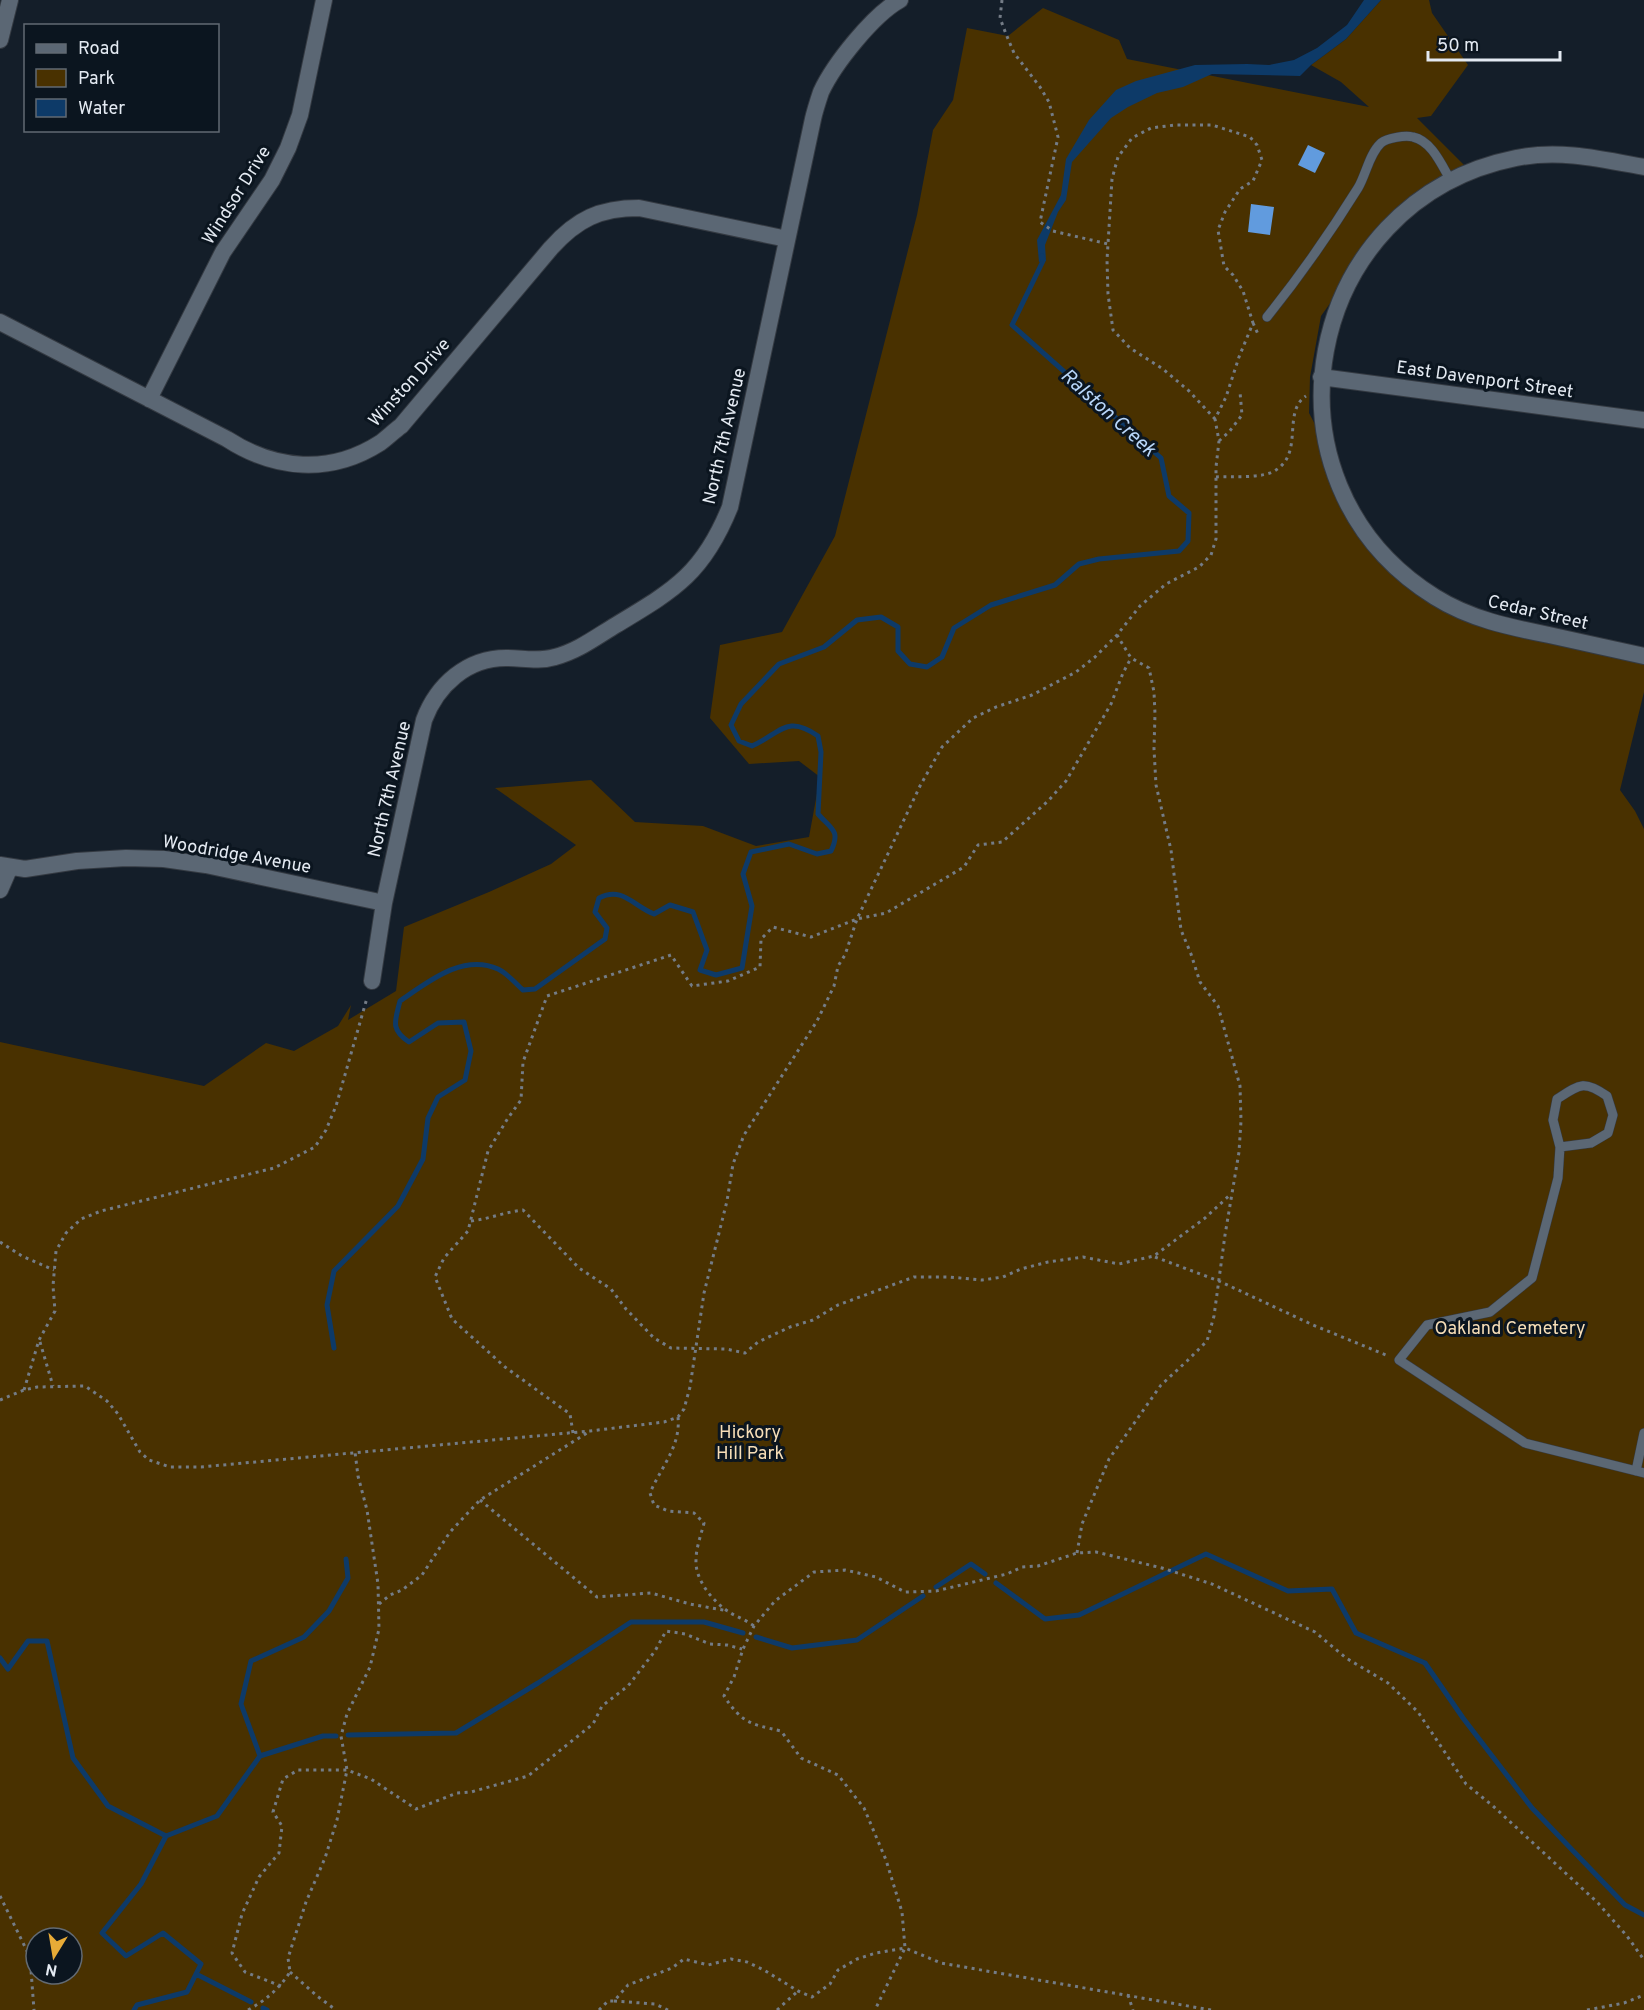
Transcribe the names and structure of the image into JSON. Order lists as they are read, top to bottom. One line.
{"streets":{"street":["Windsor Drive","East Davenport Street","Winston Drive","North 7th Avenue","Cedar Street","Woodridge Avenue"]},"crossings":[["Windsor Drive","Winston Drive"],["East Davenport Street","Cedar Street"],["Winston Drive","North 7th Avenue"],["North 7th Avenue","Woodridge Avenue"]],"water":["Ralston Creek"],"parks":["Oakland Cemetery","Hickory Hill Park"],"legend":["Road","Park","Water"],"scale_bar":"50 m","north":"bottom"}
